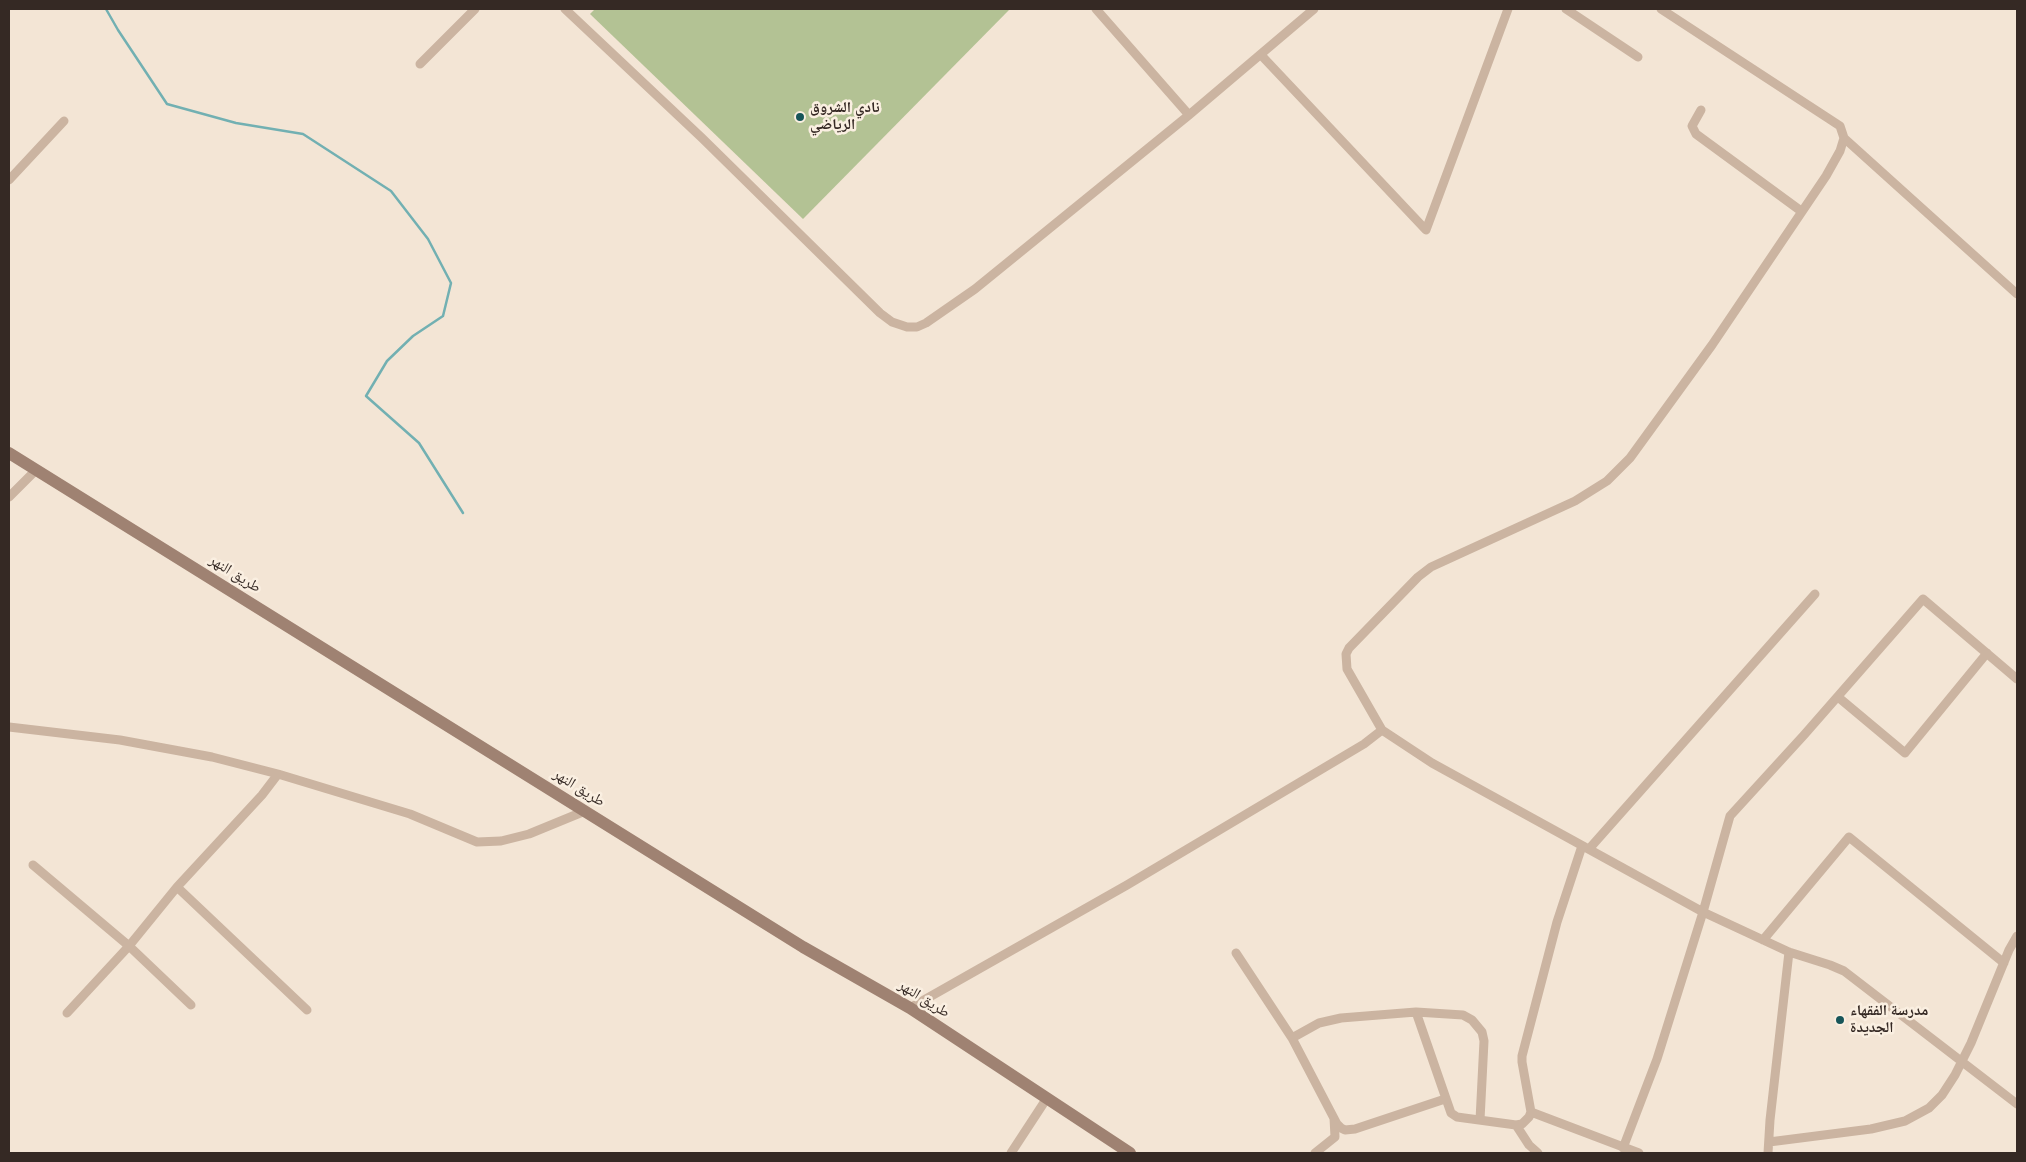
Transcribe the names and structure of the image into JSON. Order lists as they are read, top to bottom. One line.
{"streets":{"main road":["طريق النهر"]},"places":["نادي الشروق الرياضي","مدرسة الفقهاء الجديدة"]}
